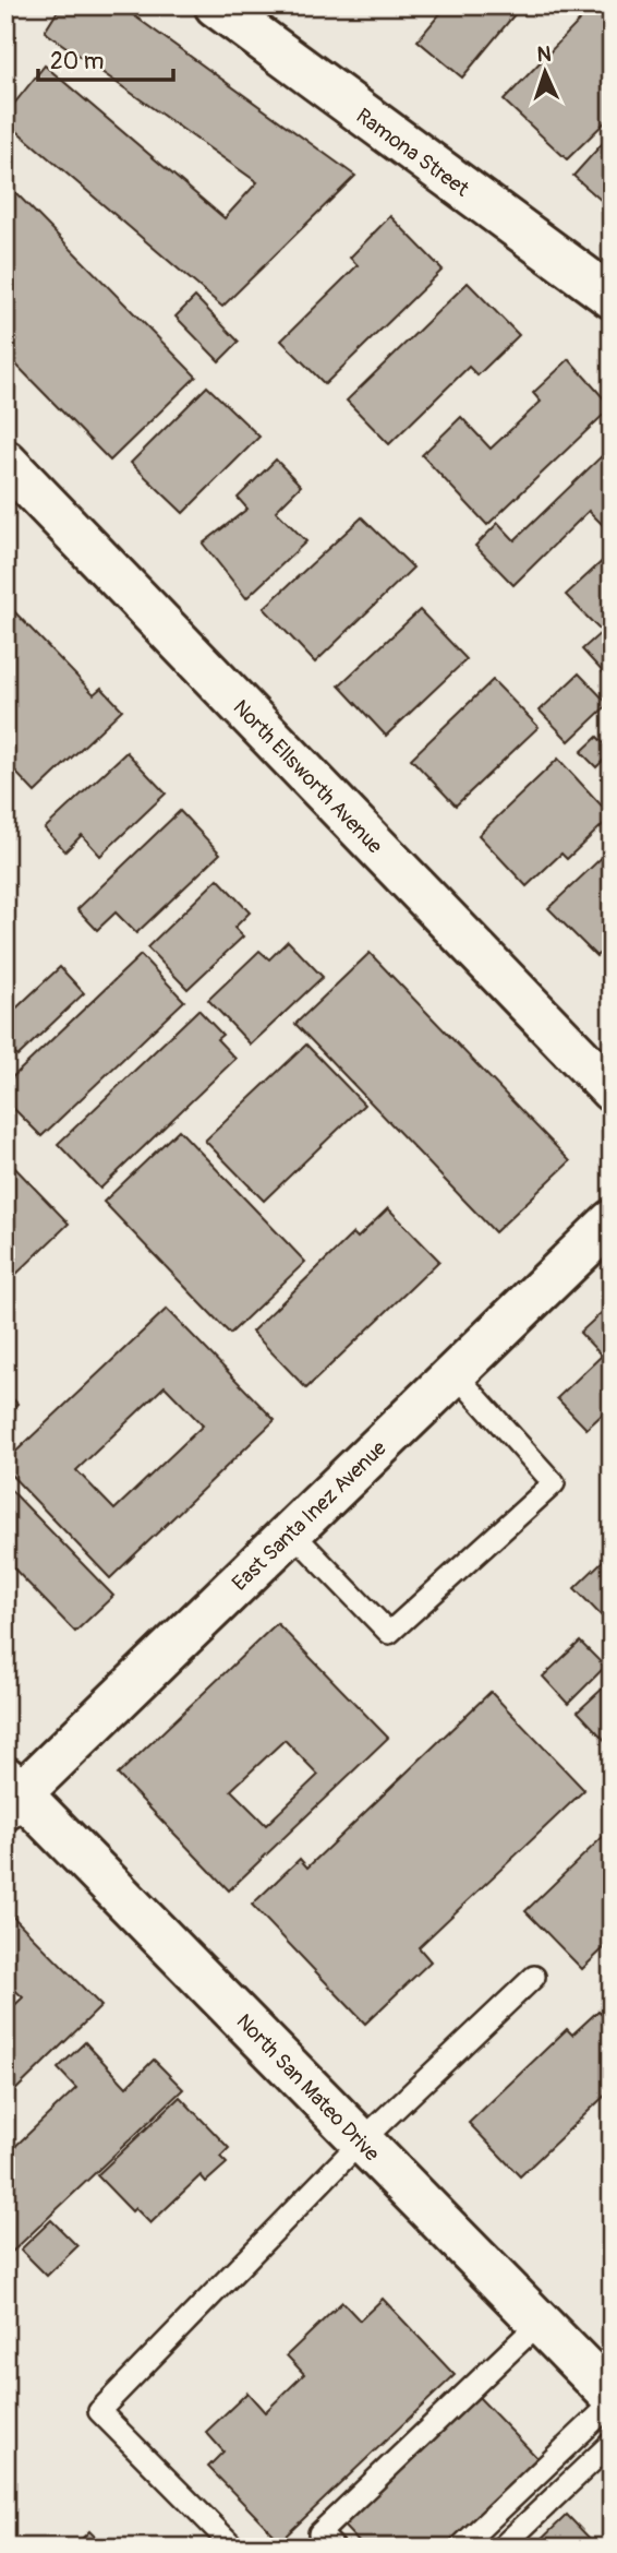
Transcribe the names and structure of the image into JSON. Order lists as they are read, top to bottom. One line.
{"streets":{"street":["Ramona Street","North Ellsworth Avenue","East Santa Inez Avenue","North San Mateo Drive"]},"crossings":[["East Santa Inez Avenue","North San Mateo Drive"]],"scale_bar":"20 m","north":"top"}
